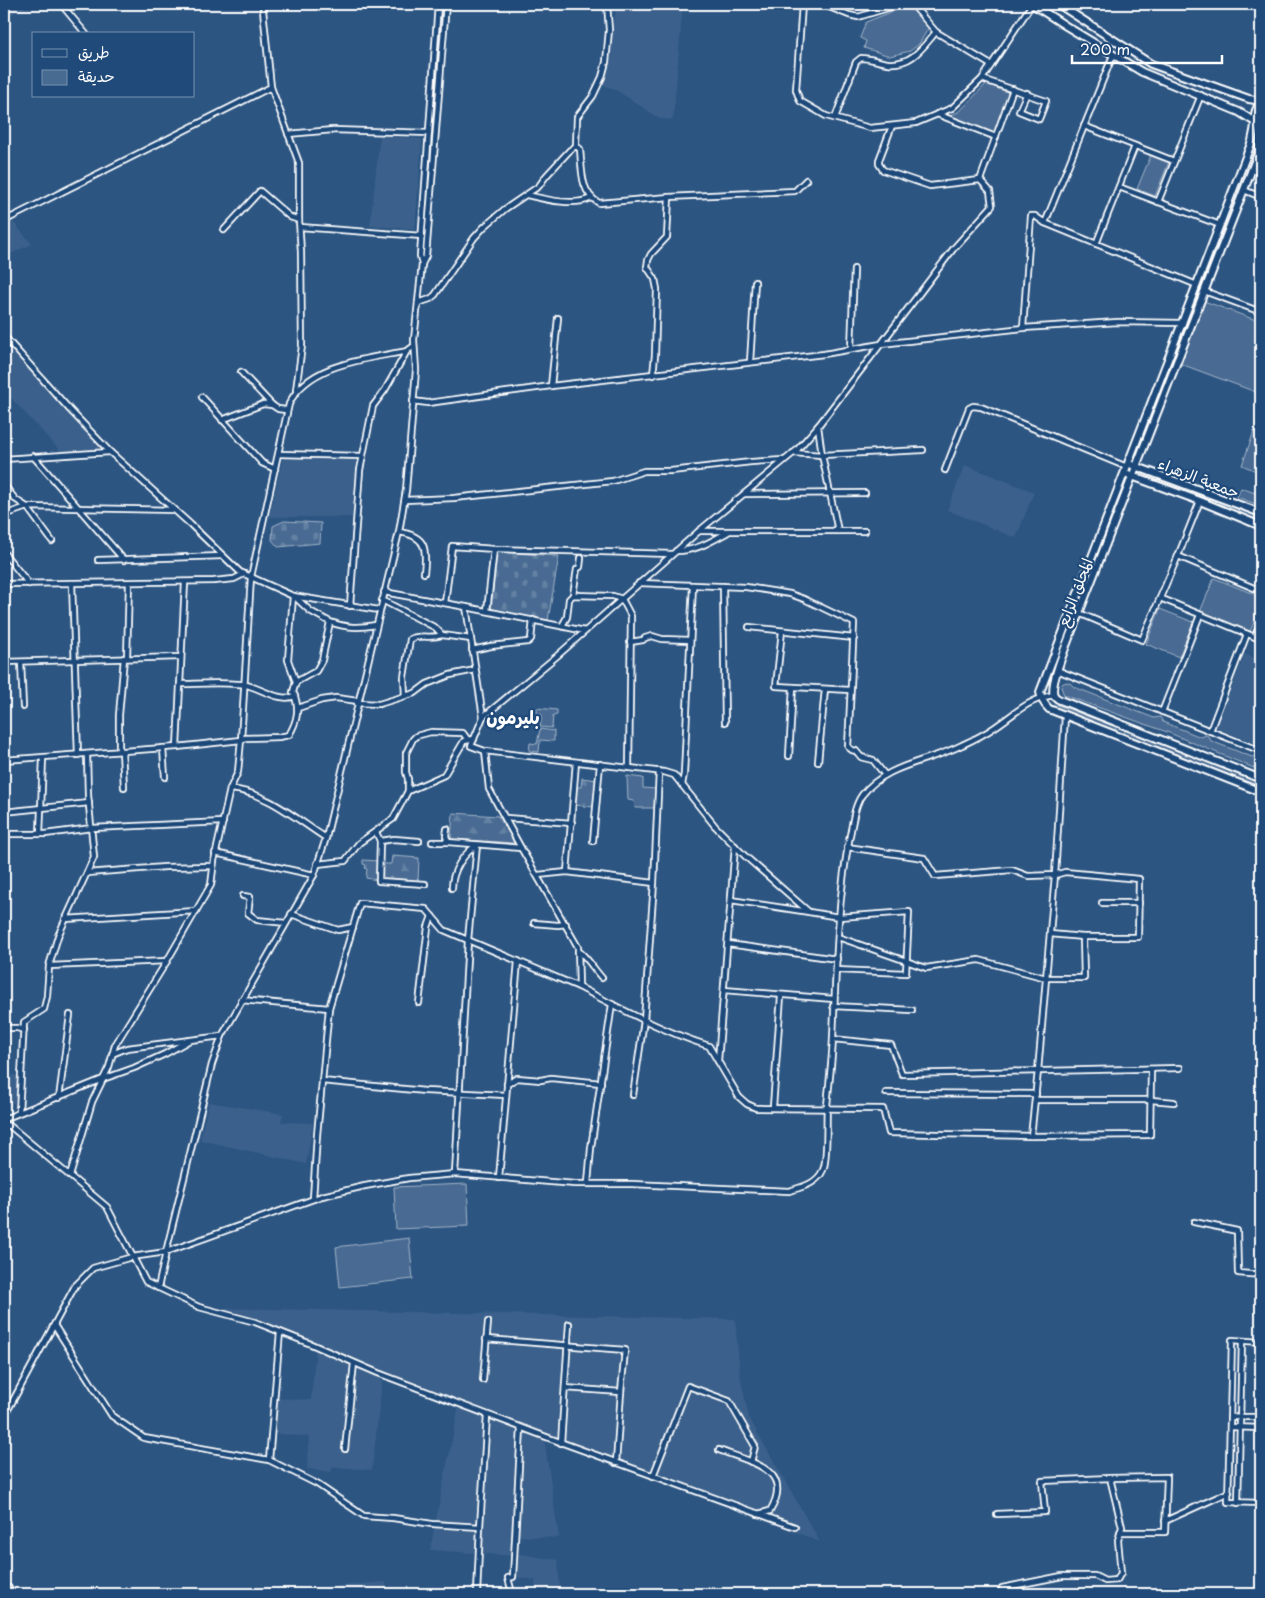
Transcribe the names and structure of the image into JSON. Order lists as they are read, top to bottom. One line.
{"streets":{"main road":["جمعية الزهراء","المحلق الرابع"]},"crossings":[["جمعية الزهراء","المحلق الرابع"]],"districts":["بليرمون"],"legend":["طريق","حديقة"],"scale_bar":"200 m"}
